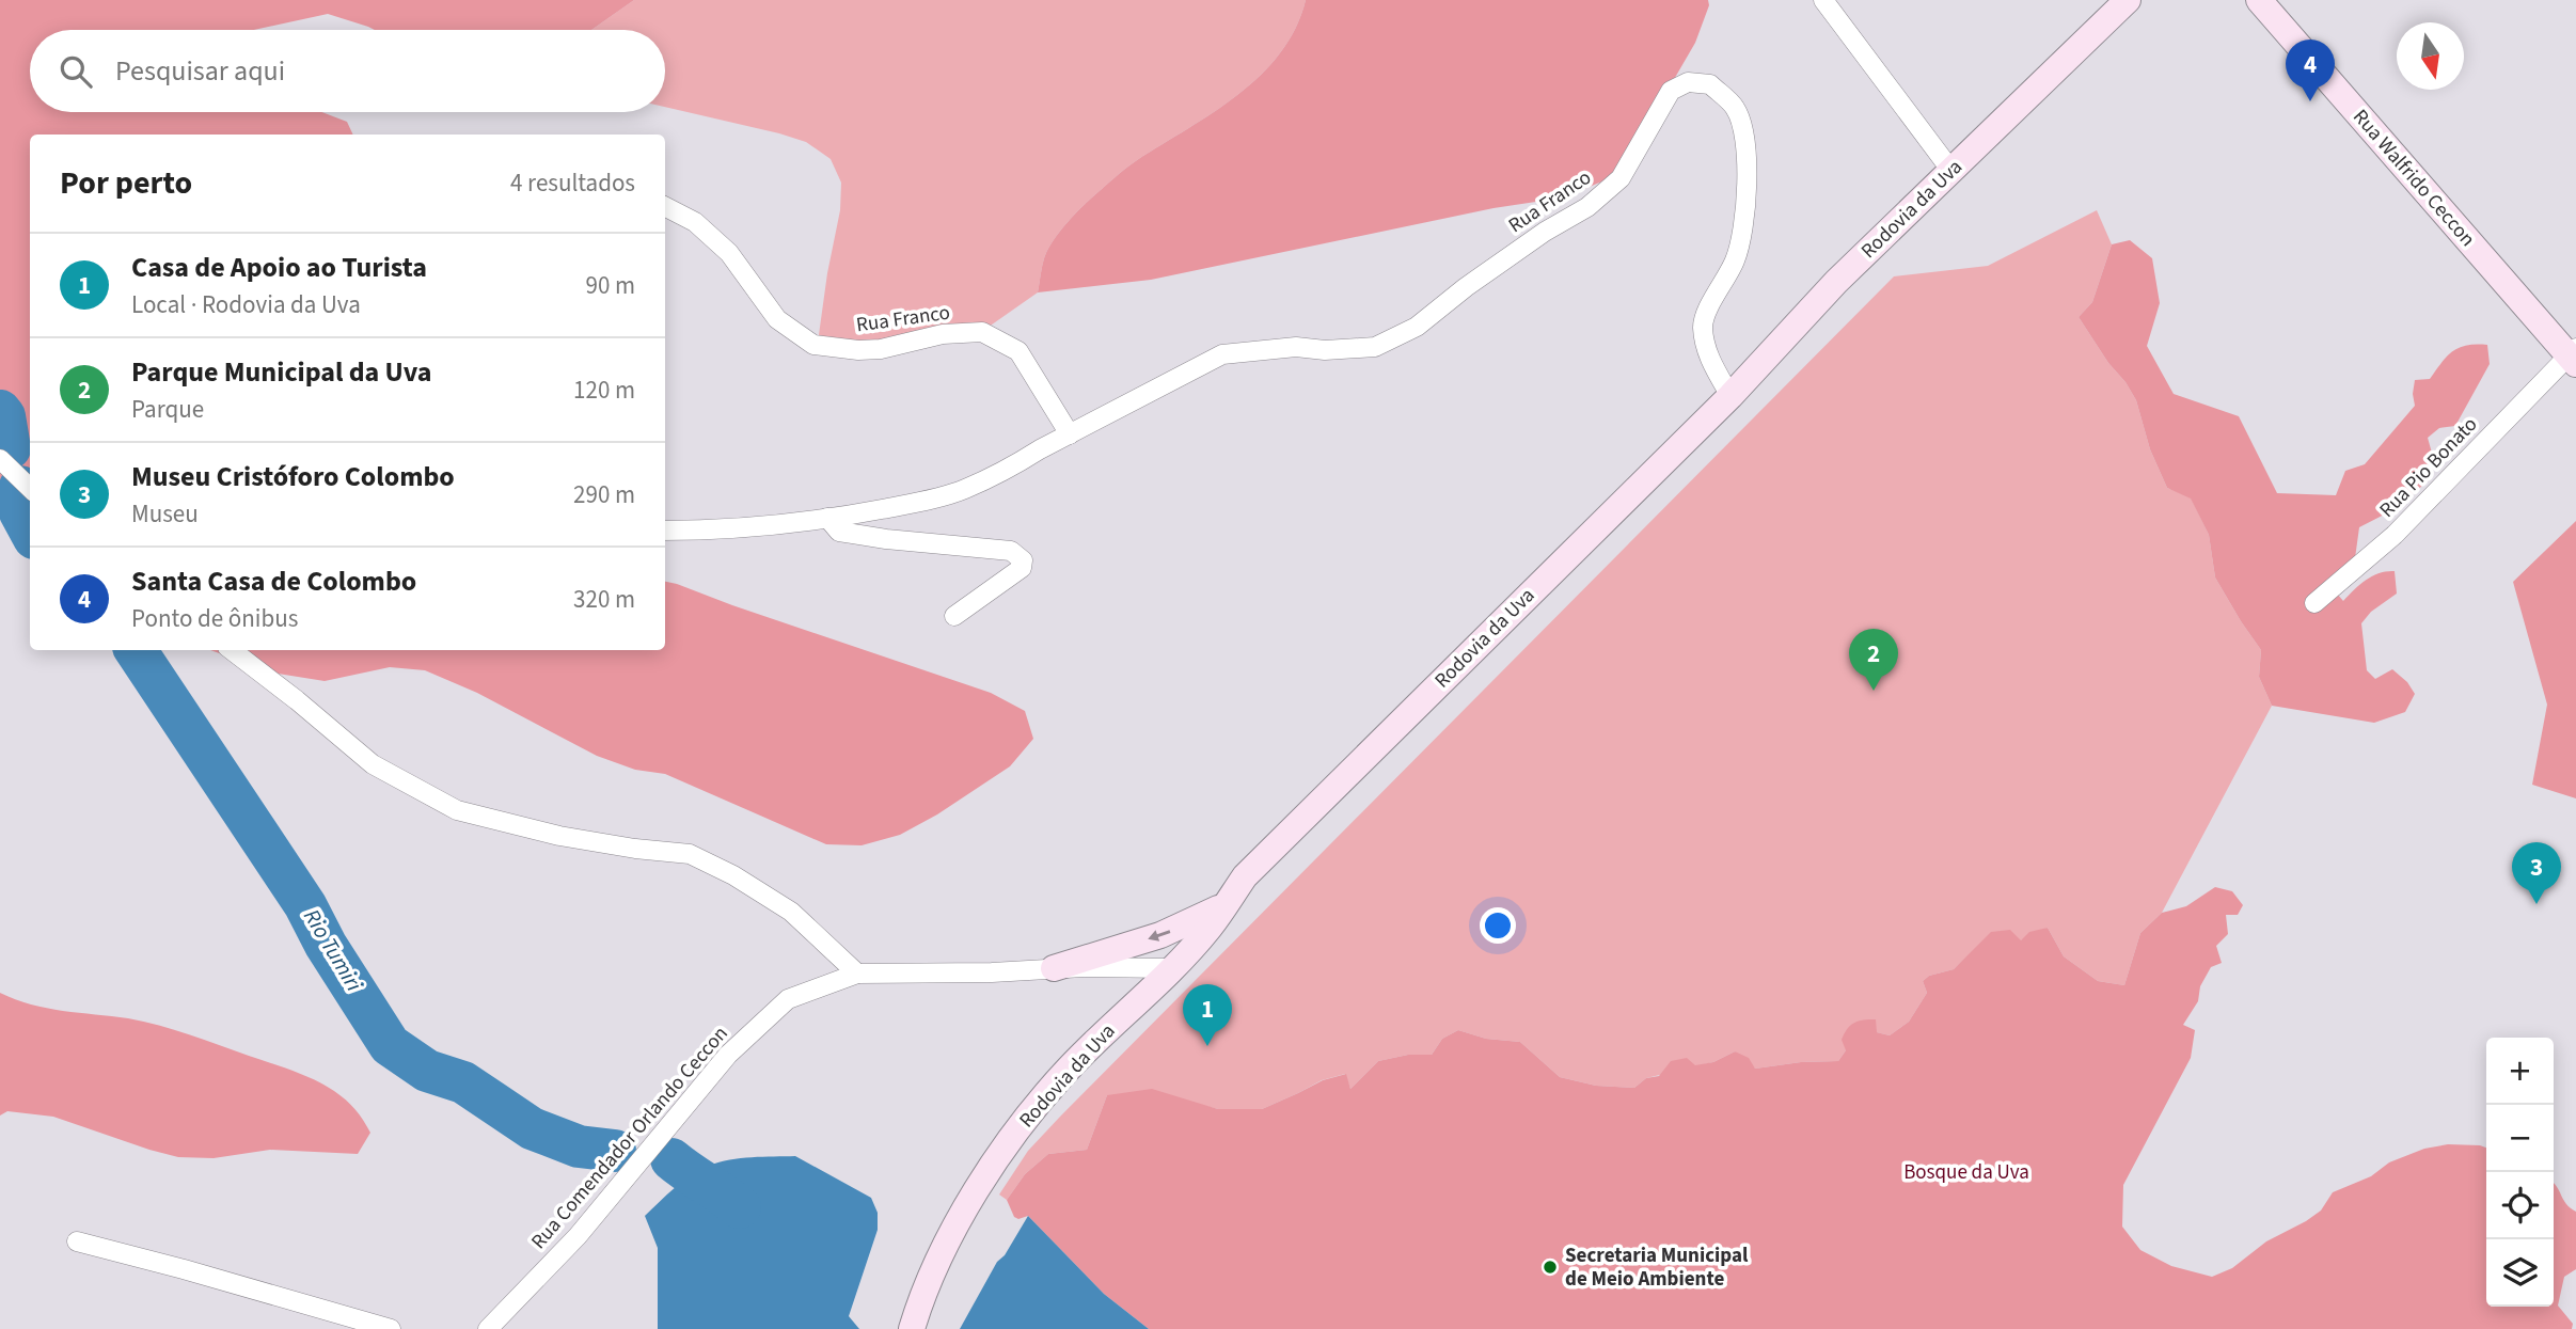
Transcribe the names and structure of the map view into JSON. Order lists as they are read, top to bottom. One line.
{"streets":{"street":["Rua Walfrido Ceccon","Rua Franco","Rodovia da Uva","Rua Pio Bonato","Rua Comendador Orlando Ceccon"]},"crossings":[["Rua Walfrido Ceccon","Rua Pio Bonato"],["Rua Franco","Rodovia da Uva"],["Rodovia da Uva","Rua Comendador Orlando Ceccon"]],"water":["Rio Tumiri"],"parks":["Bosque da Uva"],"places":["Secretaria Municipal de Meio Ambiente"],"north":"bottom","page":{"search":"Pesquisar aqui","pins":["4","2","3","1"],"heading":["Por perto","4 resultados"],"list":[{"mark":"1","name":"Casa de Apoio ao Turista","note":"Local · Rodovia da Uva","value":"90 m"},{"mark":"2","name":"Parque Municipal da Uva","note":"Parque","value":"120 m"},{"mark":"3","name":"Museu Cristóforo Colombo","note":"Museu","value":"290 m"},{"mark":"4","name":"Santa Casa de Colombo","note":"Ponto de ônibus","value":"320 m"}],"map_buttons":["+","−"]}}
